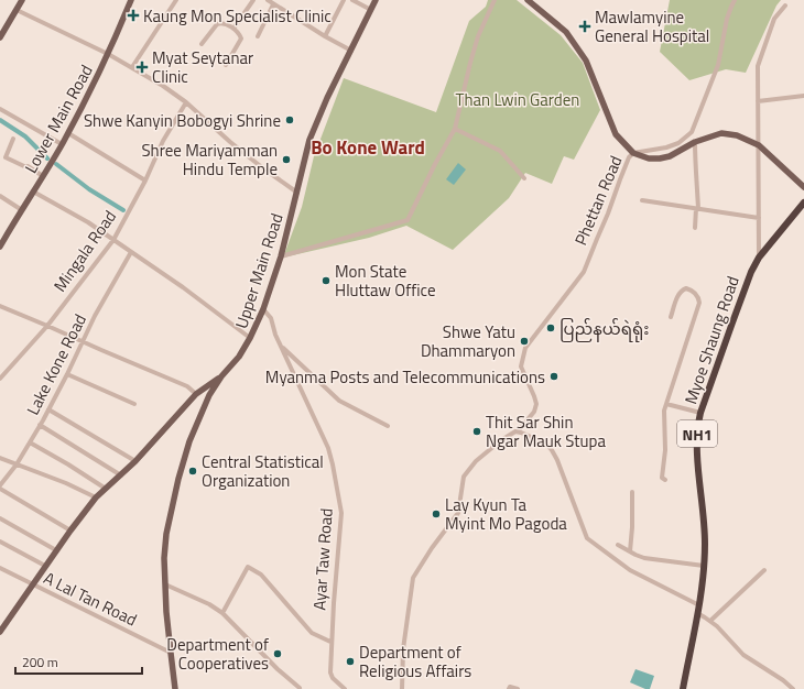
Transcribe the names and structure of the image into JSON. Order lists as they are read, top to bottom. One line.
{"streets":{"highway":["Myoe Shaung Road","NH1"],"main road":["Lower Main Road","Upper Main Road"],"street":["Phettan Road","Mingala Road","Lake Kone Road","Ayar Taw Road","A Lal Tan Road"]},"crossings":[["Upper Main Road","Ayar Taw Road"],["Upper Main Road","A Lal Tan Road"]],"districts":["Bo Kone Ward"],"parks":["Than Lwin Garden"],"places":{"health":["Kaung Mon Specialist Clinic","Mawlamyine General Hospital","Myat Seytanar Clinic"],"other":["Shwe Kanyin Bobogyi Shrine","Shree Mariyamman Hindu Temple","Mon State Hluttaw Office","ပြည်နယ်ရဲရုံး","Shwe Yatu Dhammaryon","Myanma Posts and Telecommunications","Thit Sar Shin Ngar Mauk Stupa","Central Statistical Organization","Lay Kyun Ta Myint Mo Pagoda","Department of Cooperatives","Department of Religious Affairs"]},"scale_bar":"200 m"}
